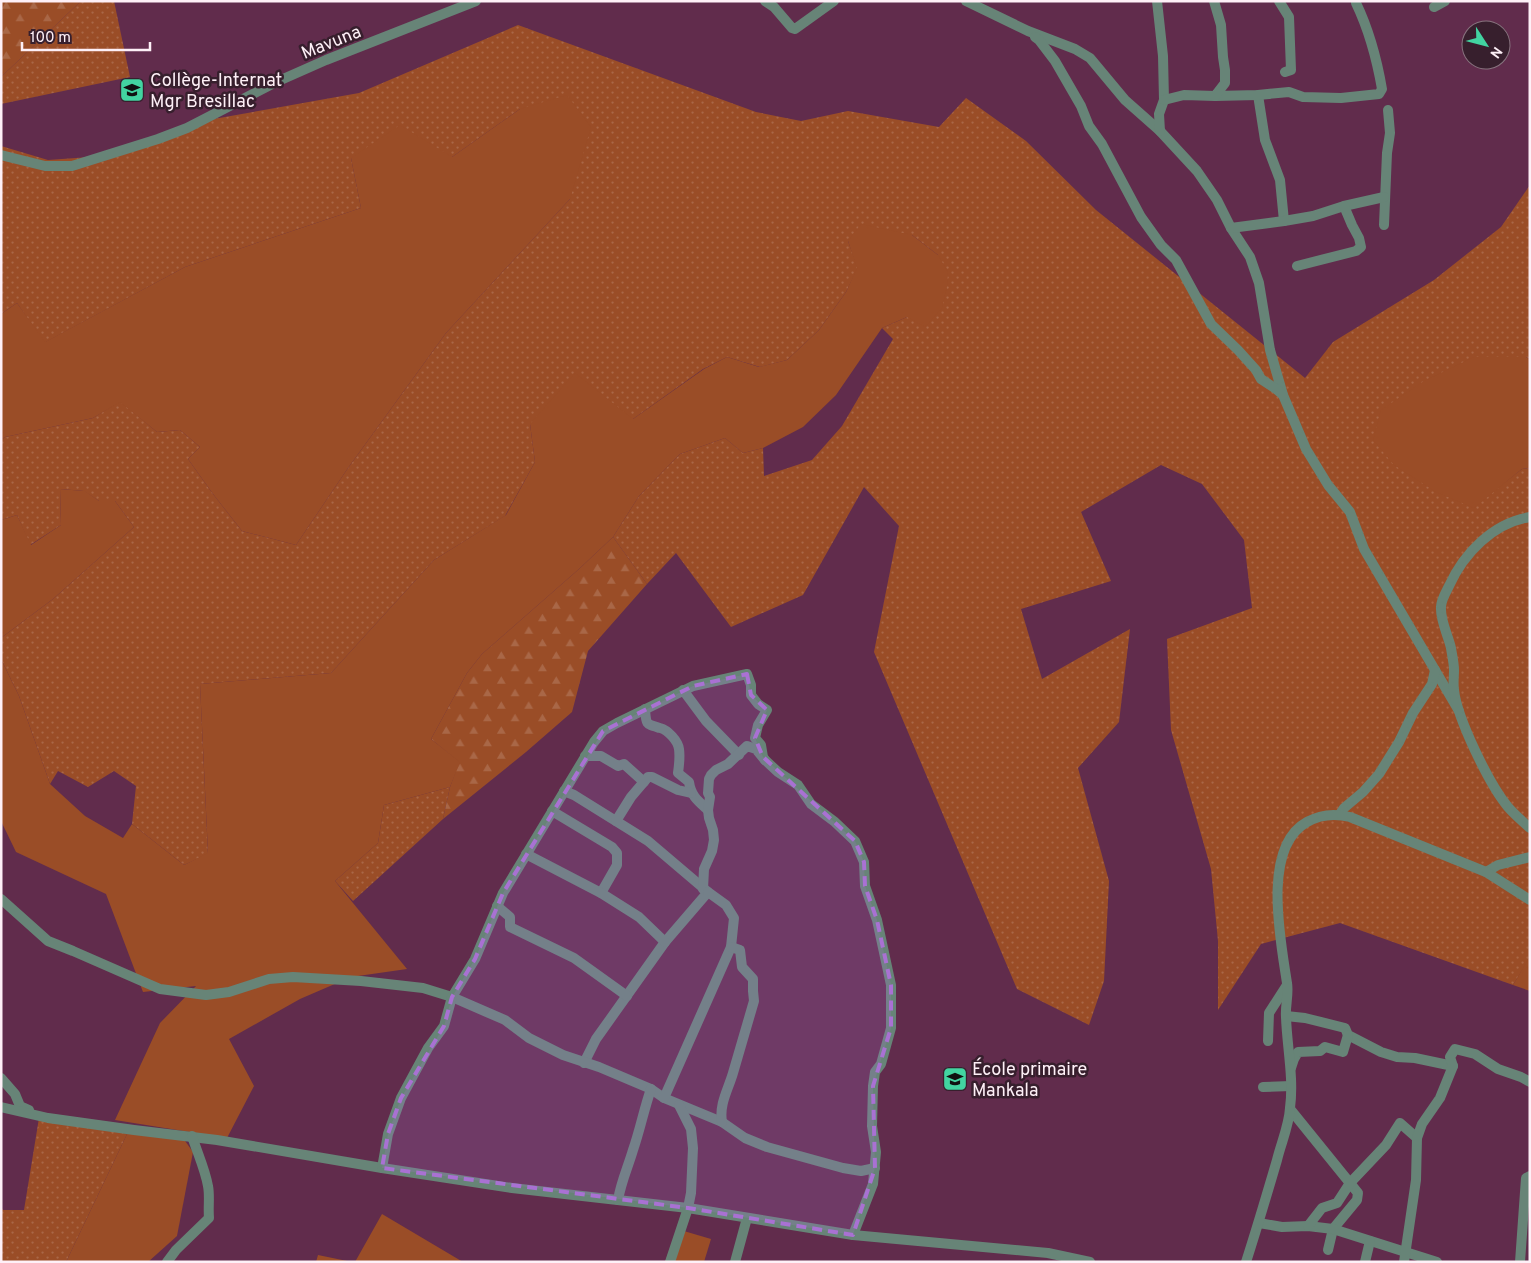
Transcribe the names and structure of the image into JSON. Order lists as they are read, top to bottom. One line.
{"streets":{"street":["Mavuna"]},"places":{"school or university":["Collège-Internat Mgr Bresillac","École primaire Mankala"]},"scale_bar":"100 m","north":"bottom right"}
